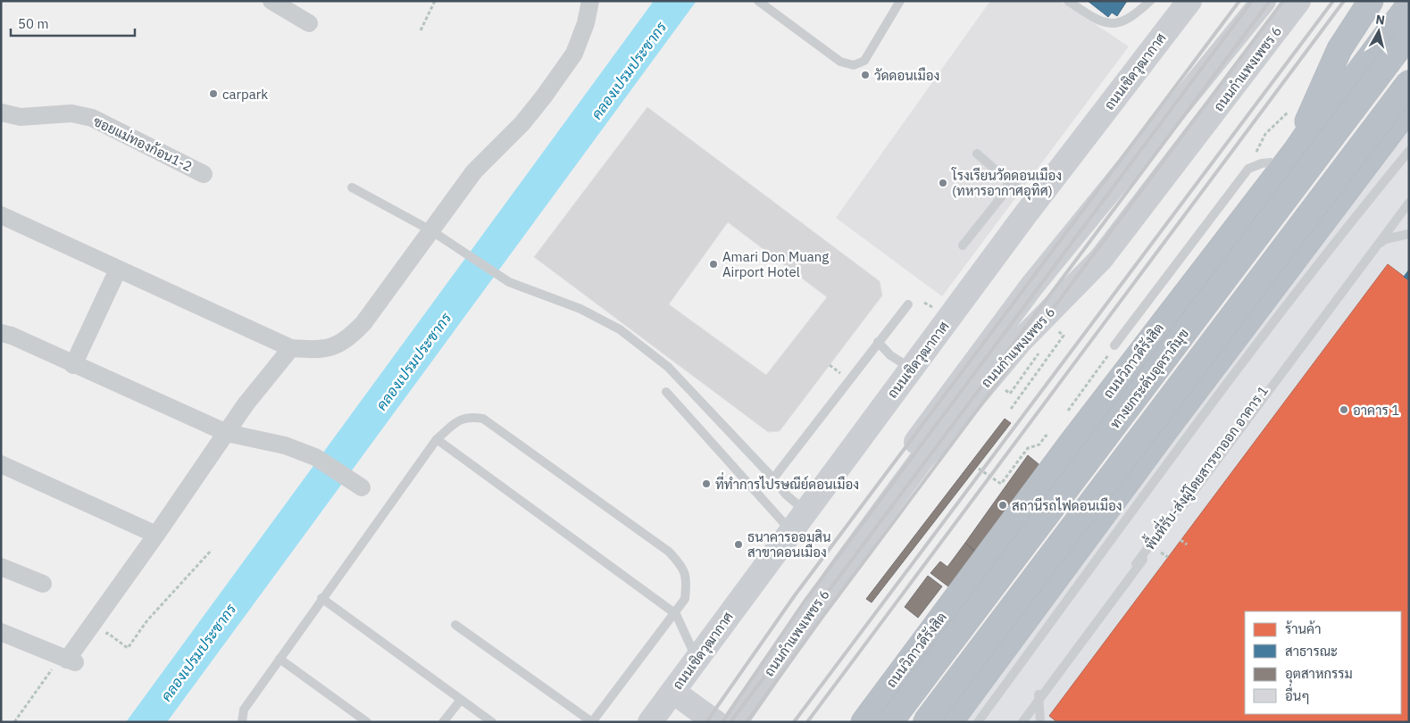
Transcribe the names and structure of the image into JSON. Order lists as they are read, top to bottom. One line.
{"streets":{"highway":["ถนนวิภาวดีรังสิต","ทางยกระดับอุตราภิมุข"],"main road":["ถนนกำแพงเพชร 6","ถนนเชิดวุฒากาศ"],"street":["ซอยแม่ทองก้อน1-2"],"lane":["พื้นที่รับ-ส่งผู้โดยสารขาออก อาคาร 1"]},"water":["คลองเปรมประชากร"],"places":["วัดดอนเมือง","carpark","โรงเรียนวัดดอนเมือง (ทหารอากาศอุทิศ)","Amari Don Muang Airport Hotel","อาคาร 1","ที่ทำการไปรษณีย์ดอนเมือง","สถานีรถไฟดอนเมือง","ธนาคารออมสิน สาขาดอนเมือง"],"legend":["ร้านค้า","สาธารณะ","อุตสาหกรรม","อื่นๆ"],"scale_bar":"50 m","north":"top"}
